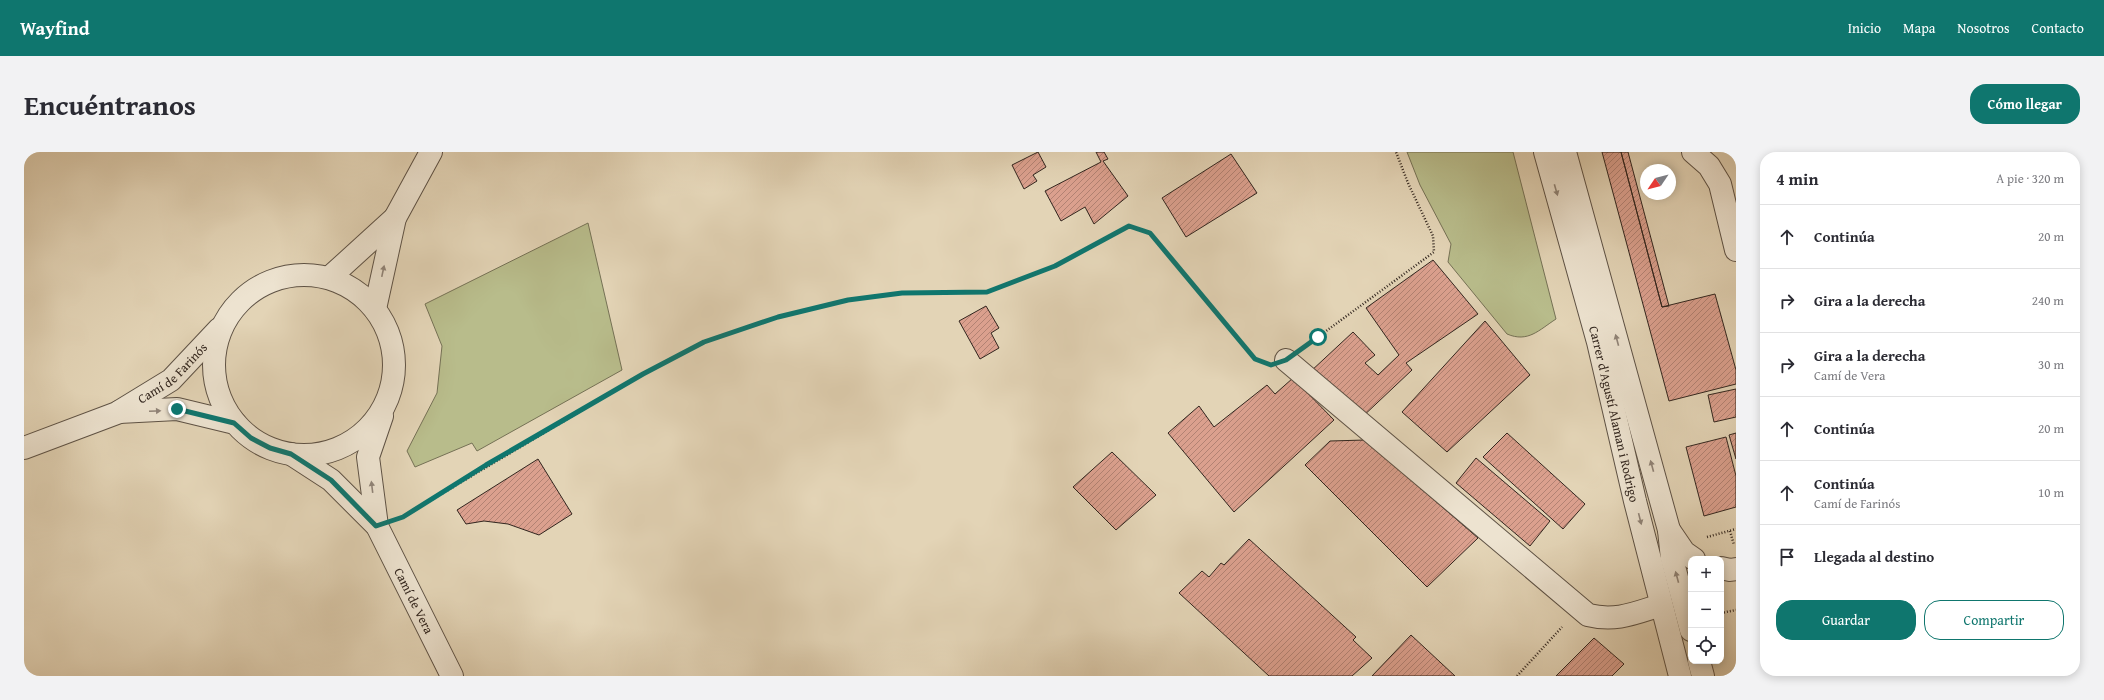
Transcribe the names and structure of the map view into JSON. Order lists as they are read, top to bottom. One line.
{"streets":{"street":["Camí de Farinós","Carrer d'Agustí Alaman i Rodrigo","Camí de Vera"]},"crossings":[["Camí de Farinós","Camí de Vera"]],"north":"bottom left","page":{"header":"Wayfind","nav":["Inicio","Mapa","Nosotros","Contacto"],"title":"Encuéntranos","buttons":["Cómo llegar",["Guardar","Compartir"]],"heading":["4 min","A pie · 320 m"],"list":[["Continúa","20 m"],["Gira a la derecha","240 m"],["Gira a la derecha","Camí de Vera","30 m"],["Continúa","20 m"],["Continúa","Camí de Farinós","10 m"],"Llegada al destino"],"map_buttons":["+","−"]}}
